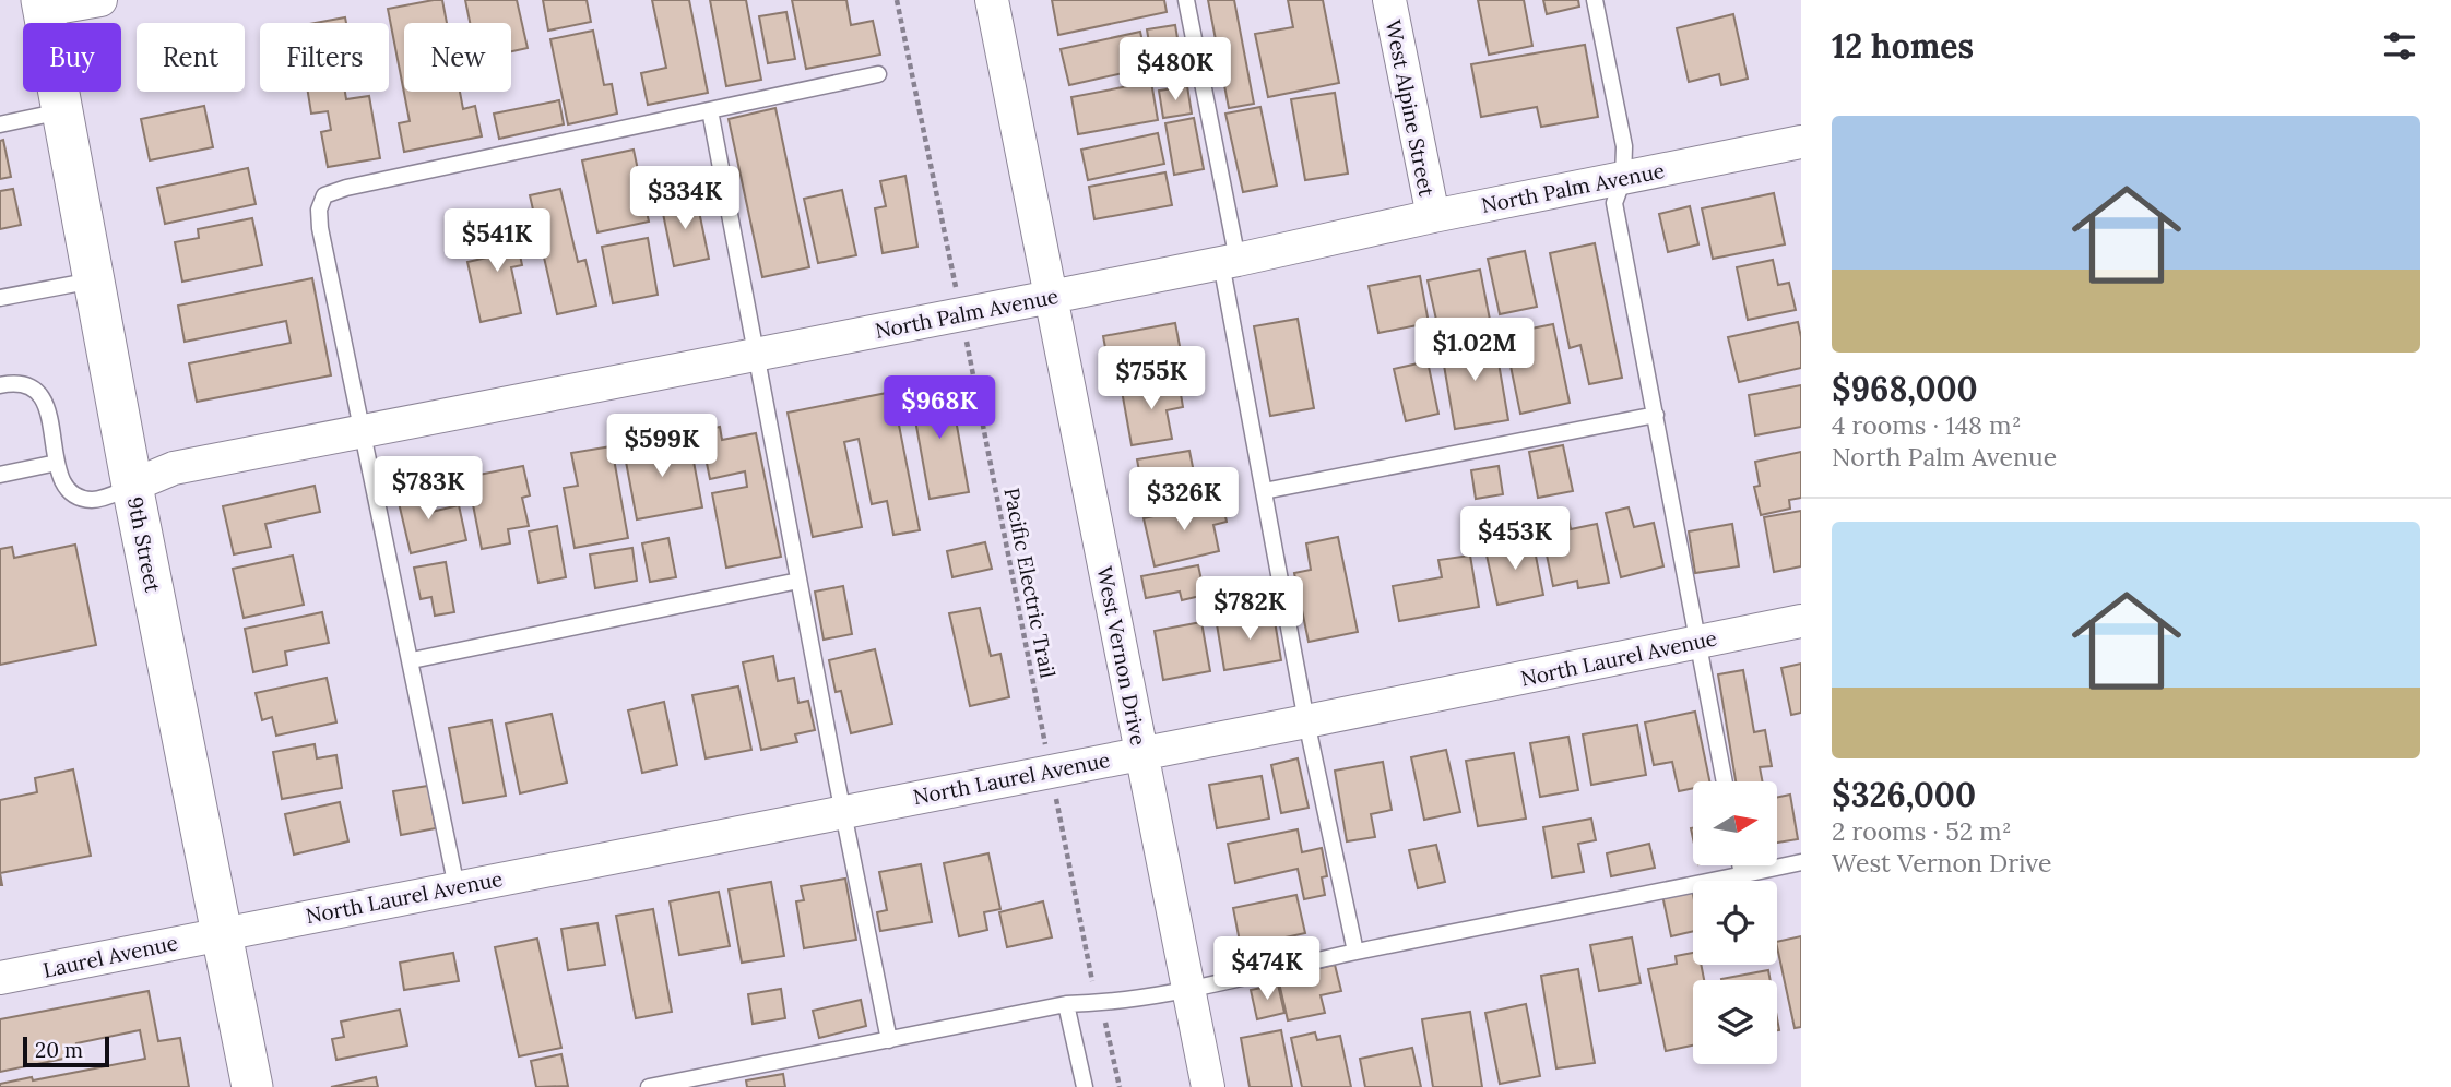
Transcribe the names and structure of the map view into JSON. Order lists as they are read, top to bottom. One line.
{"streets":{"street":["West Alpine Street","North Palm Avenue","9th Street","West Vernon Drive","North Laurel Avenue","Laurel Avenue"],"path":["Pacific Electric Trail"]},"crossings":[["West Alpine Street","North Palm Avenue"],["North Palm Avenue","9th Street"],["North Palm Avenue","West Vernon Drive"],["9th Street","North Laurel Avenue"],["9th Street","Laurel Avenue"],["West Vernon Drive","North Laurel Avenue"],["North Laurel Avenue","Laurel Avenue"]],"scale_bar":"20 m","north":"right","page":{"heading":"12 homes","chip":["Buy","Rent","Filters","New"],"price":["$480K","$334K","$541K","$1.02M","$755K","$968K","$599K","$783K","$326K","$453K","$782K","$474K"],"list":[{"name":"$968,000","note":"4 rooms · 148 m² · North Palm Avenue"},{"name":"$326,000","note":"2 rooms · 52 m² · West Vernon Drive"}],"scale":"20 m"}}
